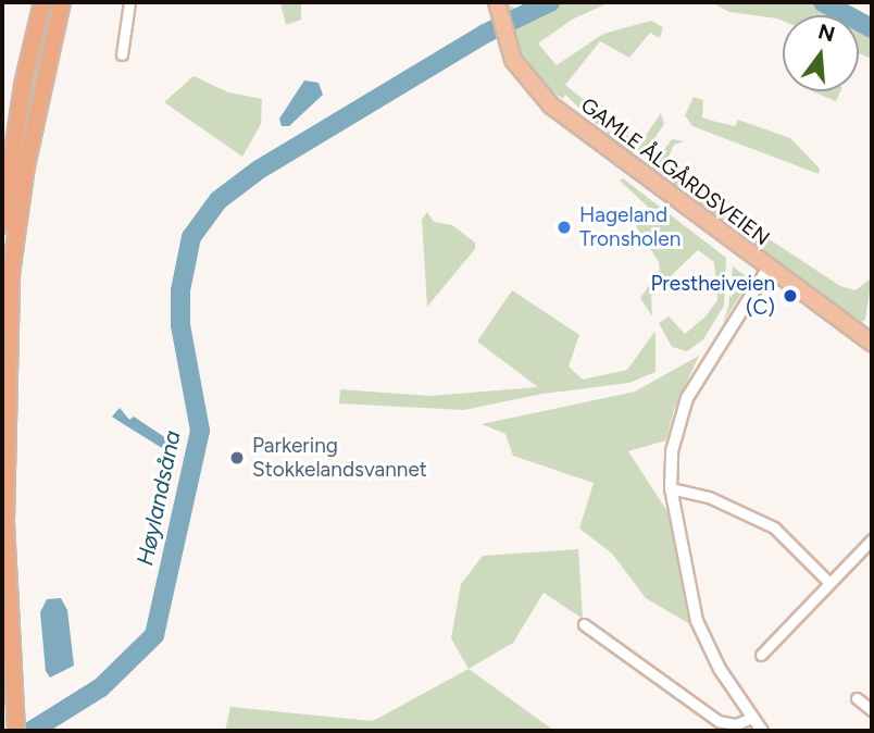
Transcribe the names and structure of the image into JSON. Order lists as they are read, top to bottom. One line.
{"streets":{"main road":["GAMLE ÅLGÅRDSVEIEN"]},"water":["Høylandsåna"],"places":["Hageland Tronsholen","Prestheiveien (C)","Parkering Stokkelandsvannet"],"north":"top"}
